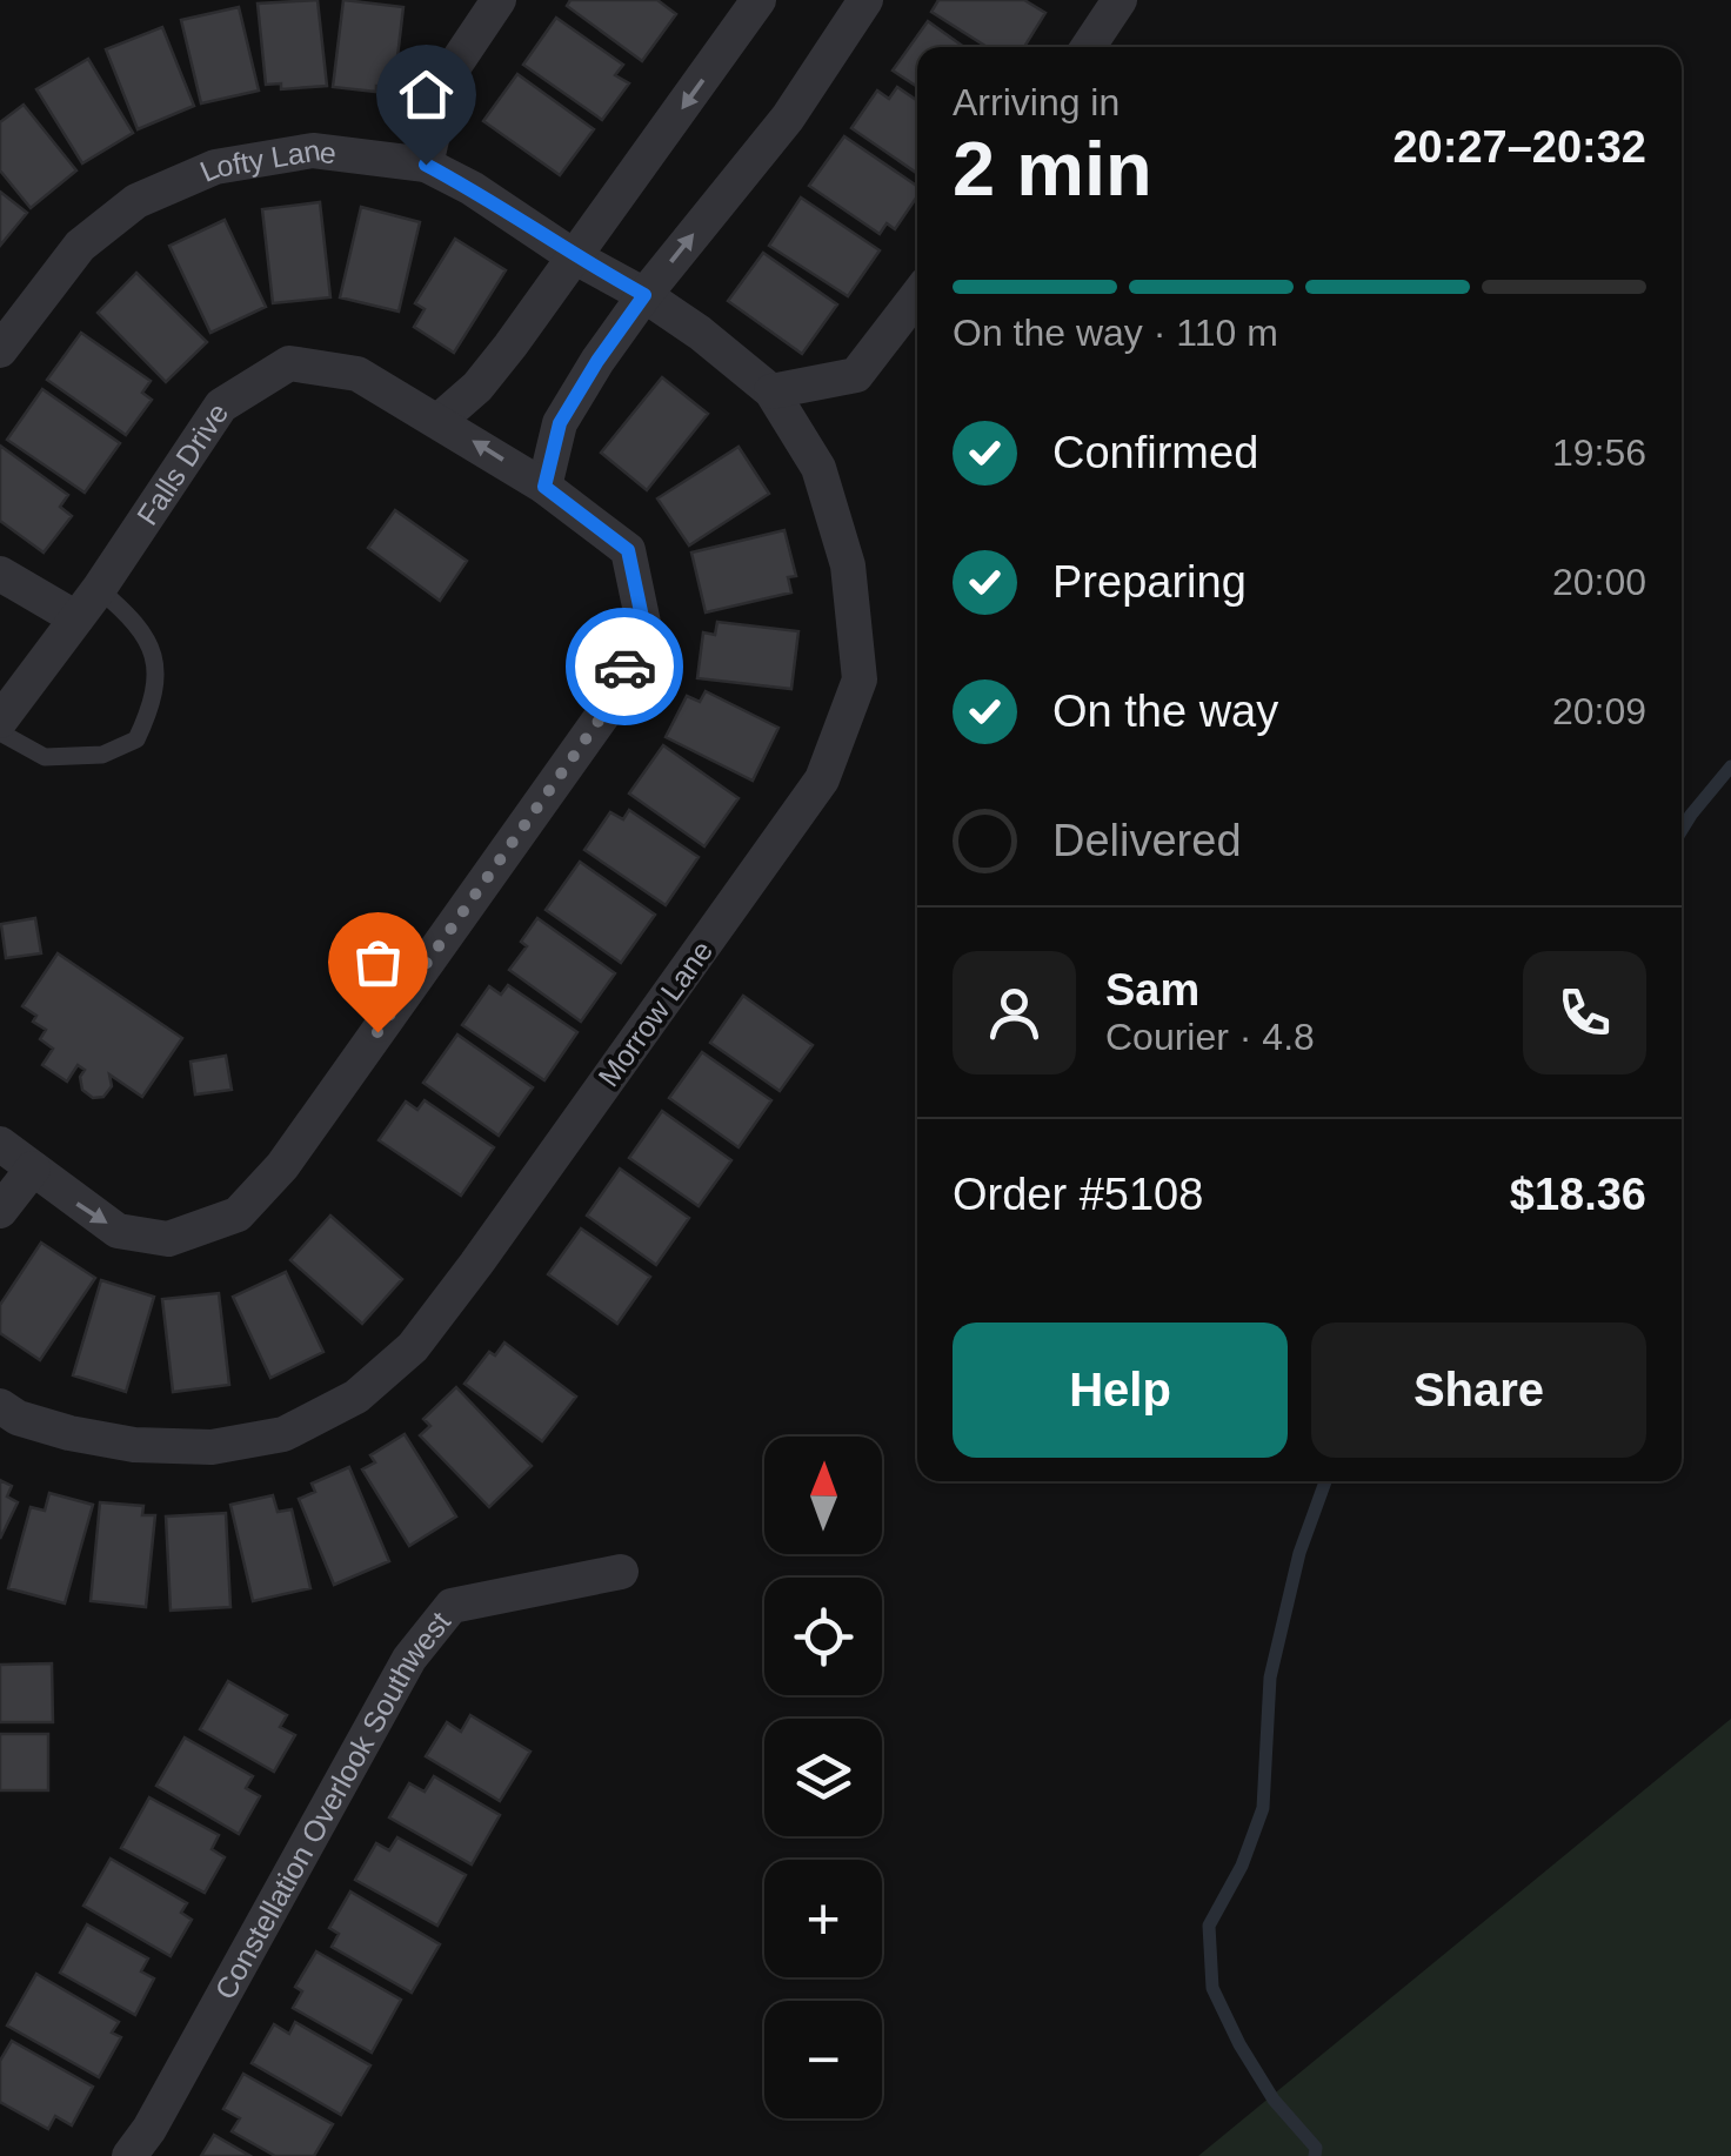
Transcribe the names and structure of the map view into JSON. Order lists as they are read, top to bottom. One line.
{"streets":{"street":["Lofty Lane","Falls Drive","Morrow Lane","Constellation Overlook Southwest"]},"crossings":[["Lofty Lane","Morrow Lane"]],"north":"top","page":{"heading":["2 min","Arriving in","20:27–20:32"],"panel":["Sam","Courier · 4.8","Order #5108","$18.36"],"bar":"On the way · 110 m","list":[["Confirmed","19:56"],["Preparing","20:00"],["On the way","20:09"],"Delivered"],"buttons":["Help","Share"],"map_buttons":["+","−"]}}
